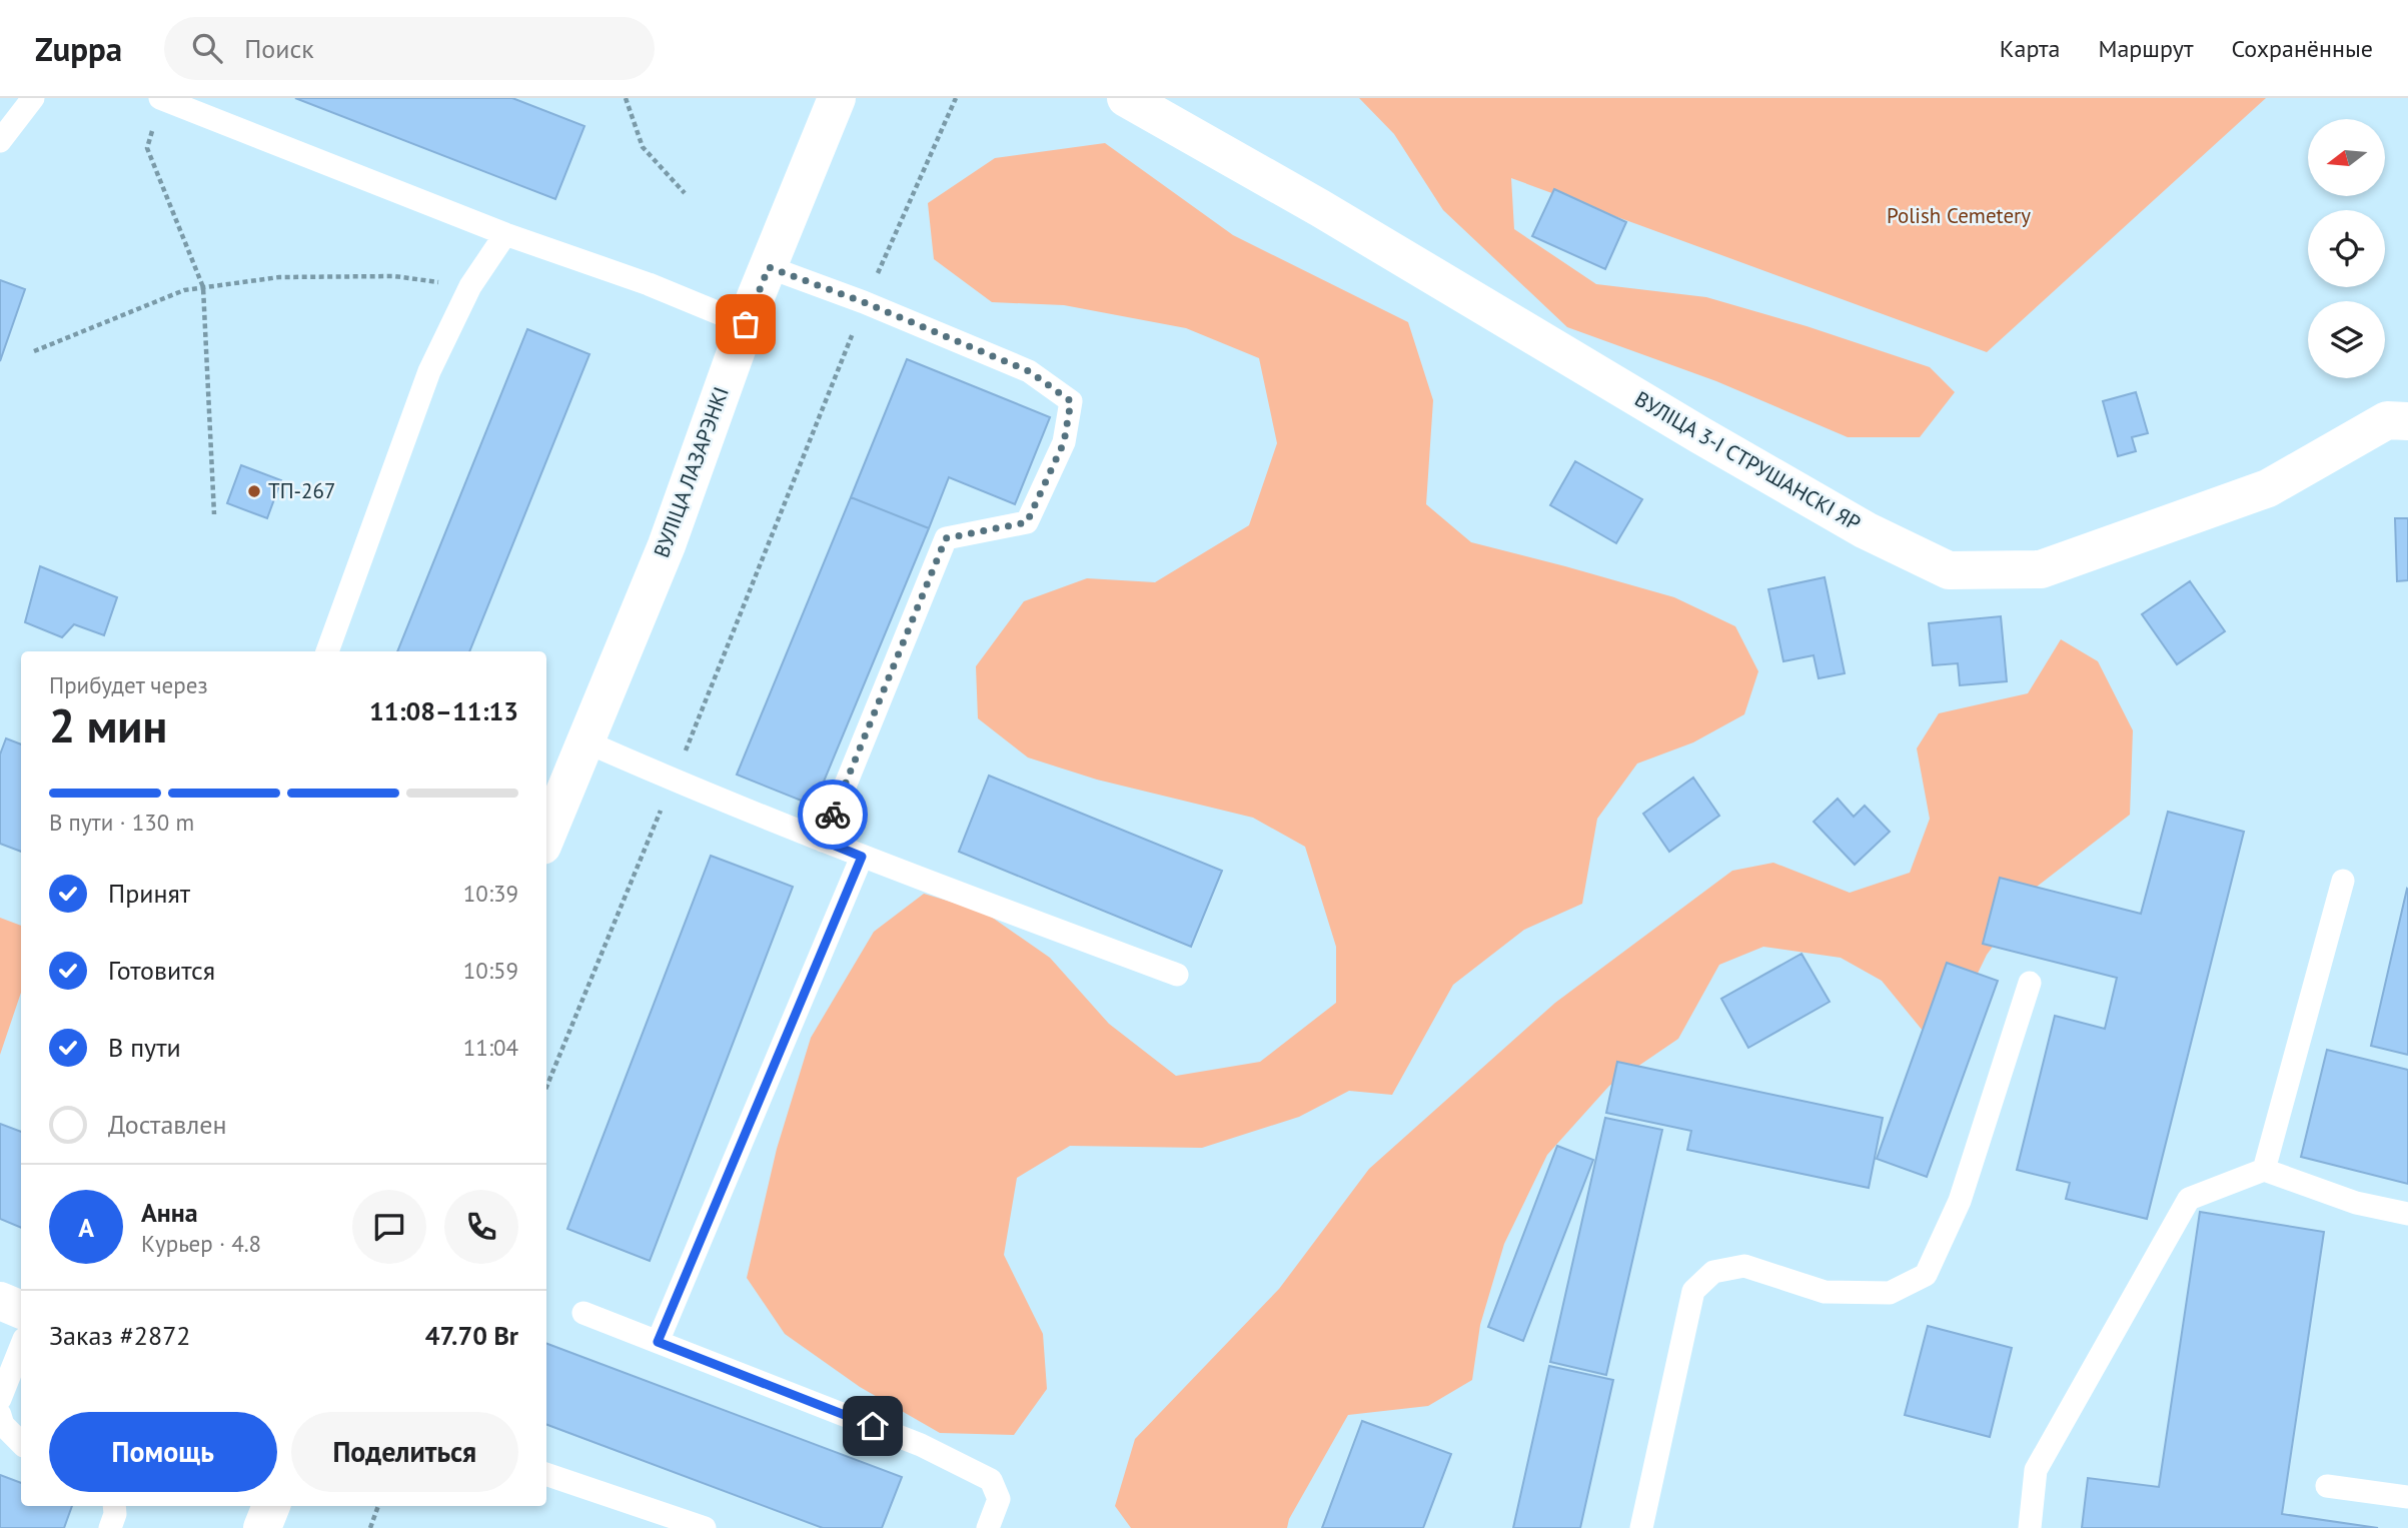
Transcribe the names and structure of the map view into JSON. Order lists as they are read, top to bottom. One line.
{"streets":{"street":["ВУЛІЦА 3-І СТРУШАНСКІ ЯР","ВУЛІЦА ЛАЗАРЭНКІ"]},"parks":["Polish Cemetery"],"places":["ТП-267"],"north":"left","page":{"header":"Zuppa","search":"Поиск","nav":["Карта","Маршрут","Сохранённые"],"heading":["2 мин","Прибудет через","11:08–11:13"],"panel":["Анна","Курьер · 4.8","Заказ #2872","47.70 Br"],"bar":"В пути · 130 m","list":[["Принят","10:39"],["Готовится","10:59"],["В пути","11:04"],"Доставлен"],"round":"А","buttons":["Помощь","Поделиться"]}}
